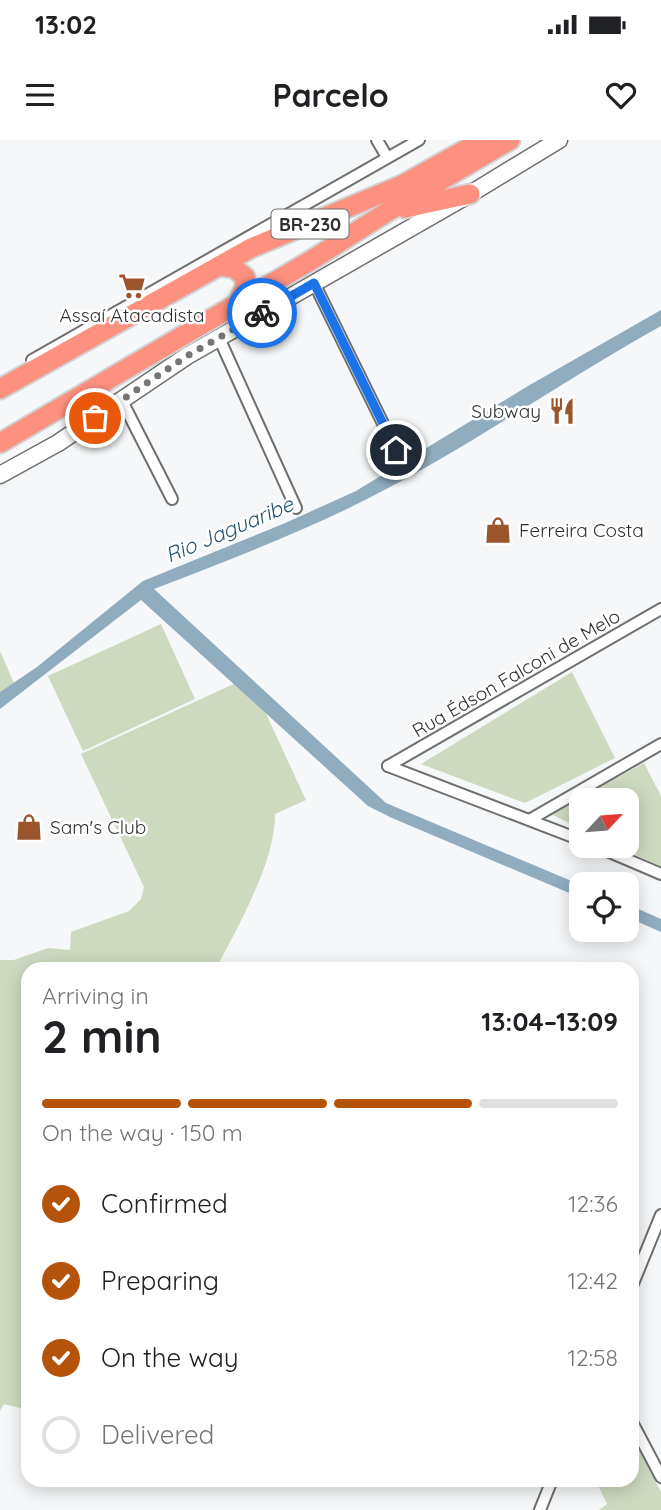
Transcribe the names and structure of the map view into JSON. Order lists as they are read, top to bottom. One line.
{"streets":{"highway":["BR-230"],"street":["Rua Édson Falconi de Melo"]},"water":["Rio Jaguaribe"],"places":{"supermarket":["Assaí Atacadista"],"restaurant":["Subway"],"shop":["Ferreira Costa","Sam's Club"]},"north":"top right","page":{"status":"13:02","header":"Parcelo","heading":["2 min","Arriving in","13:04–13:09"],"bar":"On the way · 150 m","list":[["Confirmed","12:36"],["Preparing","12:42"],["On the way","12:58"],"Delivered"]}}
